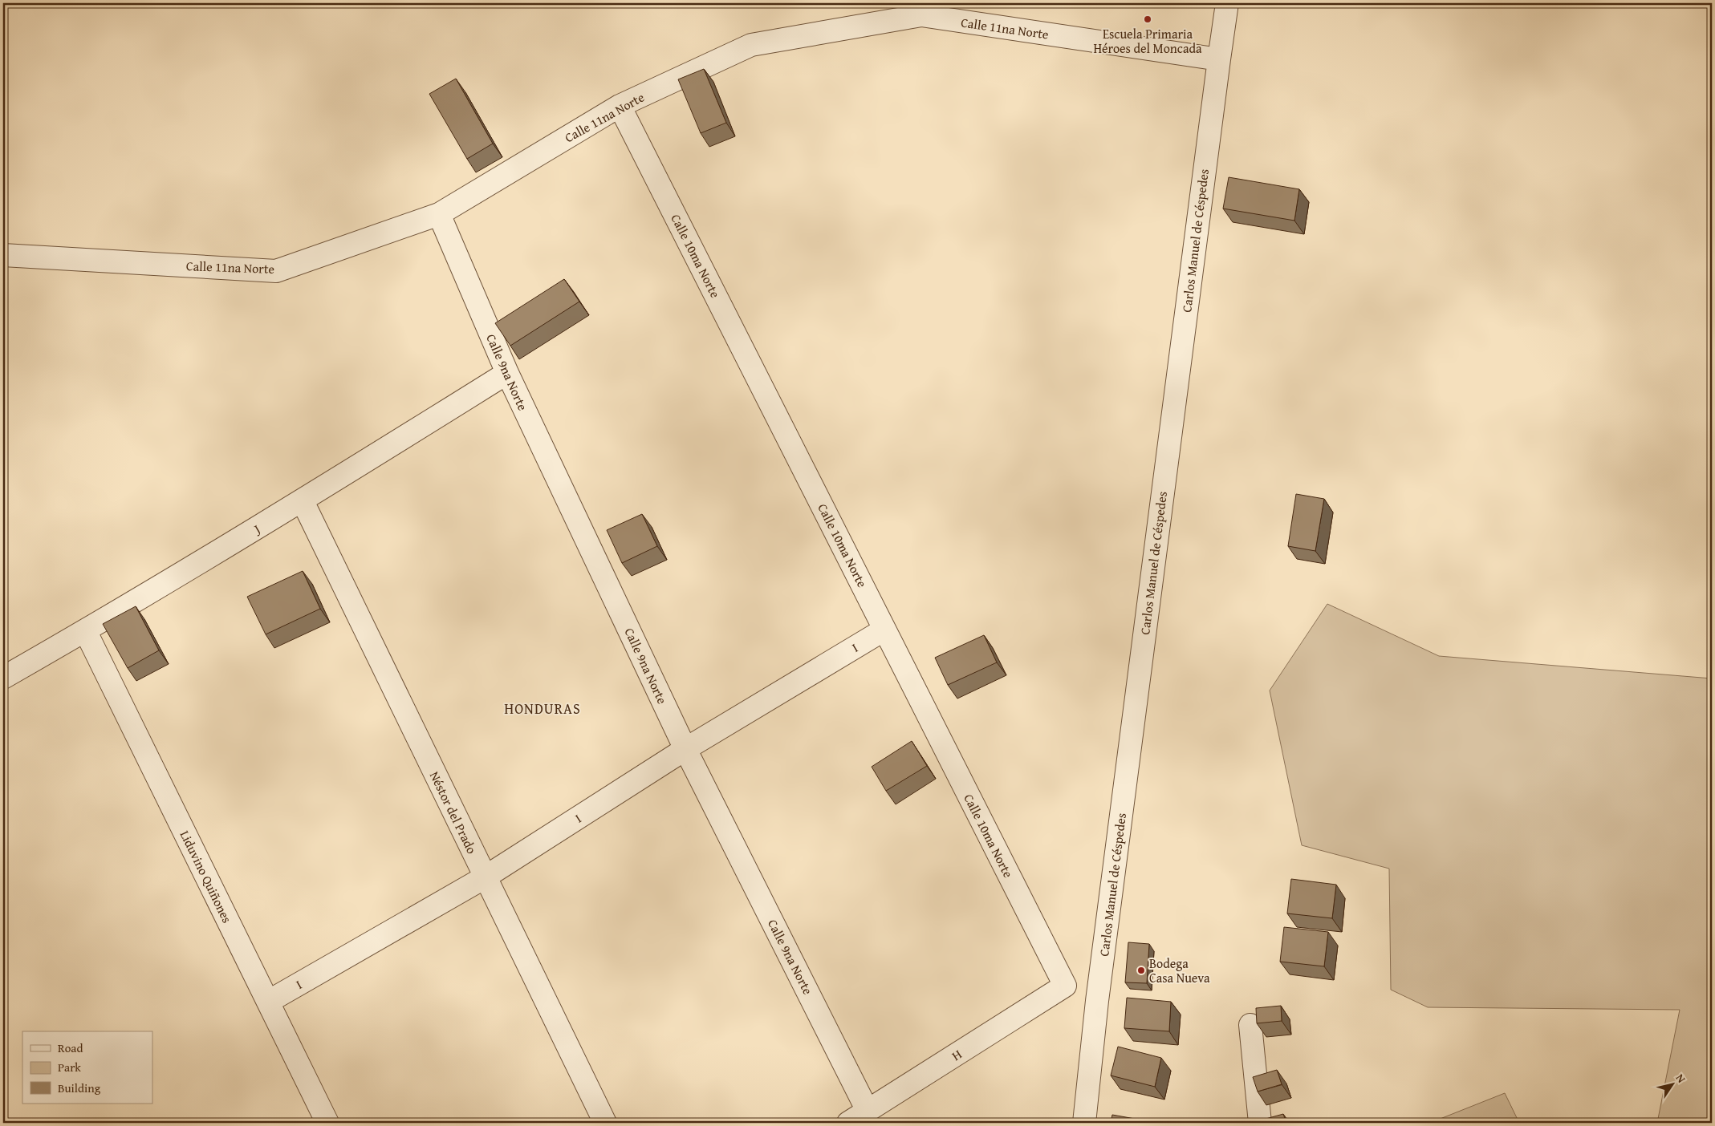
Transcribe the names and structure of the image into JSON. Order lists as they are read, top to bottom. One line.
{"streets":{"street":["Calle 11na Norte","Carlos Manuel de Céspedes","Calle 10ma Norte","Calle 9na Norte","J","I","Néstor del Prado","Liduvino Quiñones","H"]},"crossings":[["Calle 11na Norte","Carlos Manuel de Céspedes"],["Calle 11na Norte","Calle 10ma Norte"],["Calle 11na Norte","Calle 9na Norte"],["Calle 10ma Norte","I"],["Calle 10ma Norte","H"],["Calle 9na Norte","J"],["Calle 9na Norte","I"],["Calle 9na Norte","H"],["J","Néstor del Prado"],["J","Liduvino Quiñones"],["I","Néstor del Prado"],["I","Liduvino Quiñones"]],"districts":["HONDURAS"],"places":["Escuela Primaria Héroes del Moncada","Bodega Casa Nueva"],"legend":["Road","Park","Building"],"north":"top right"}
